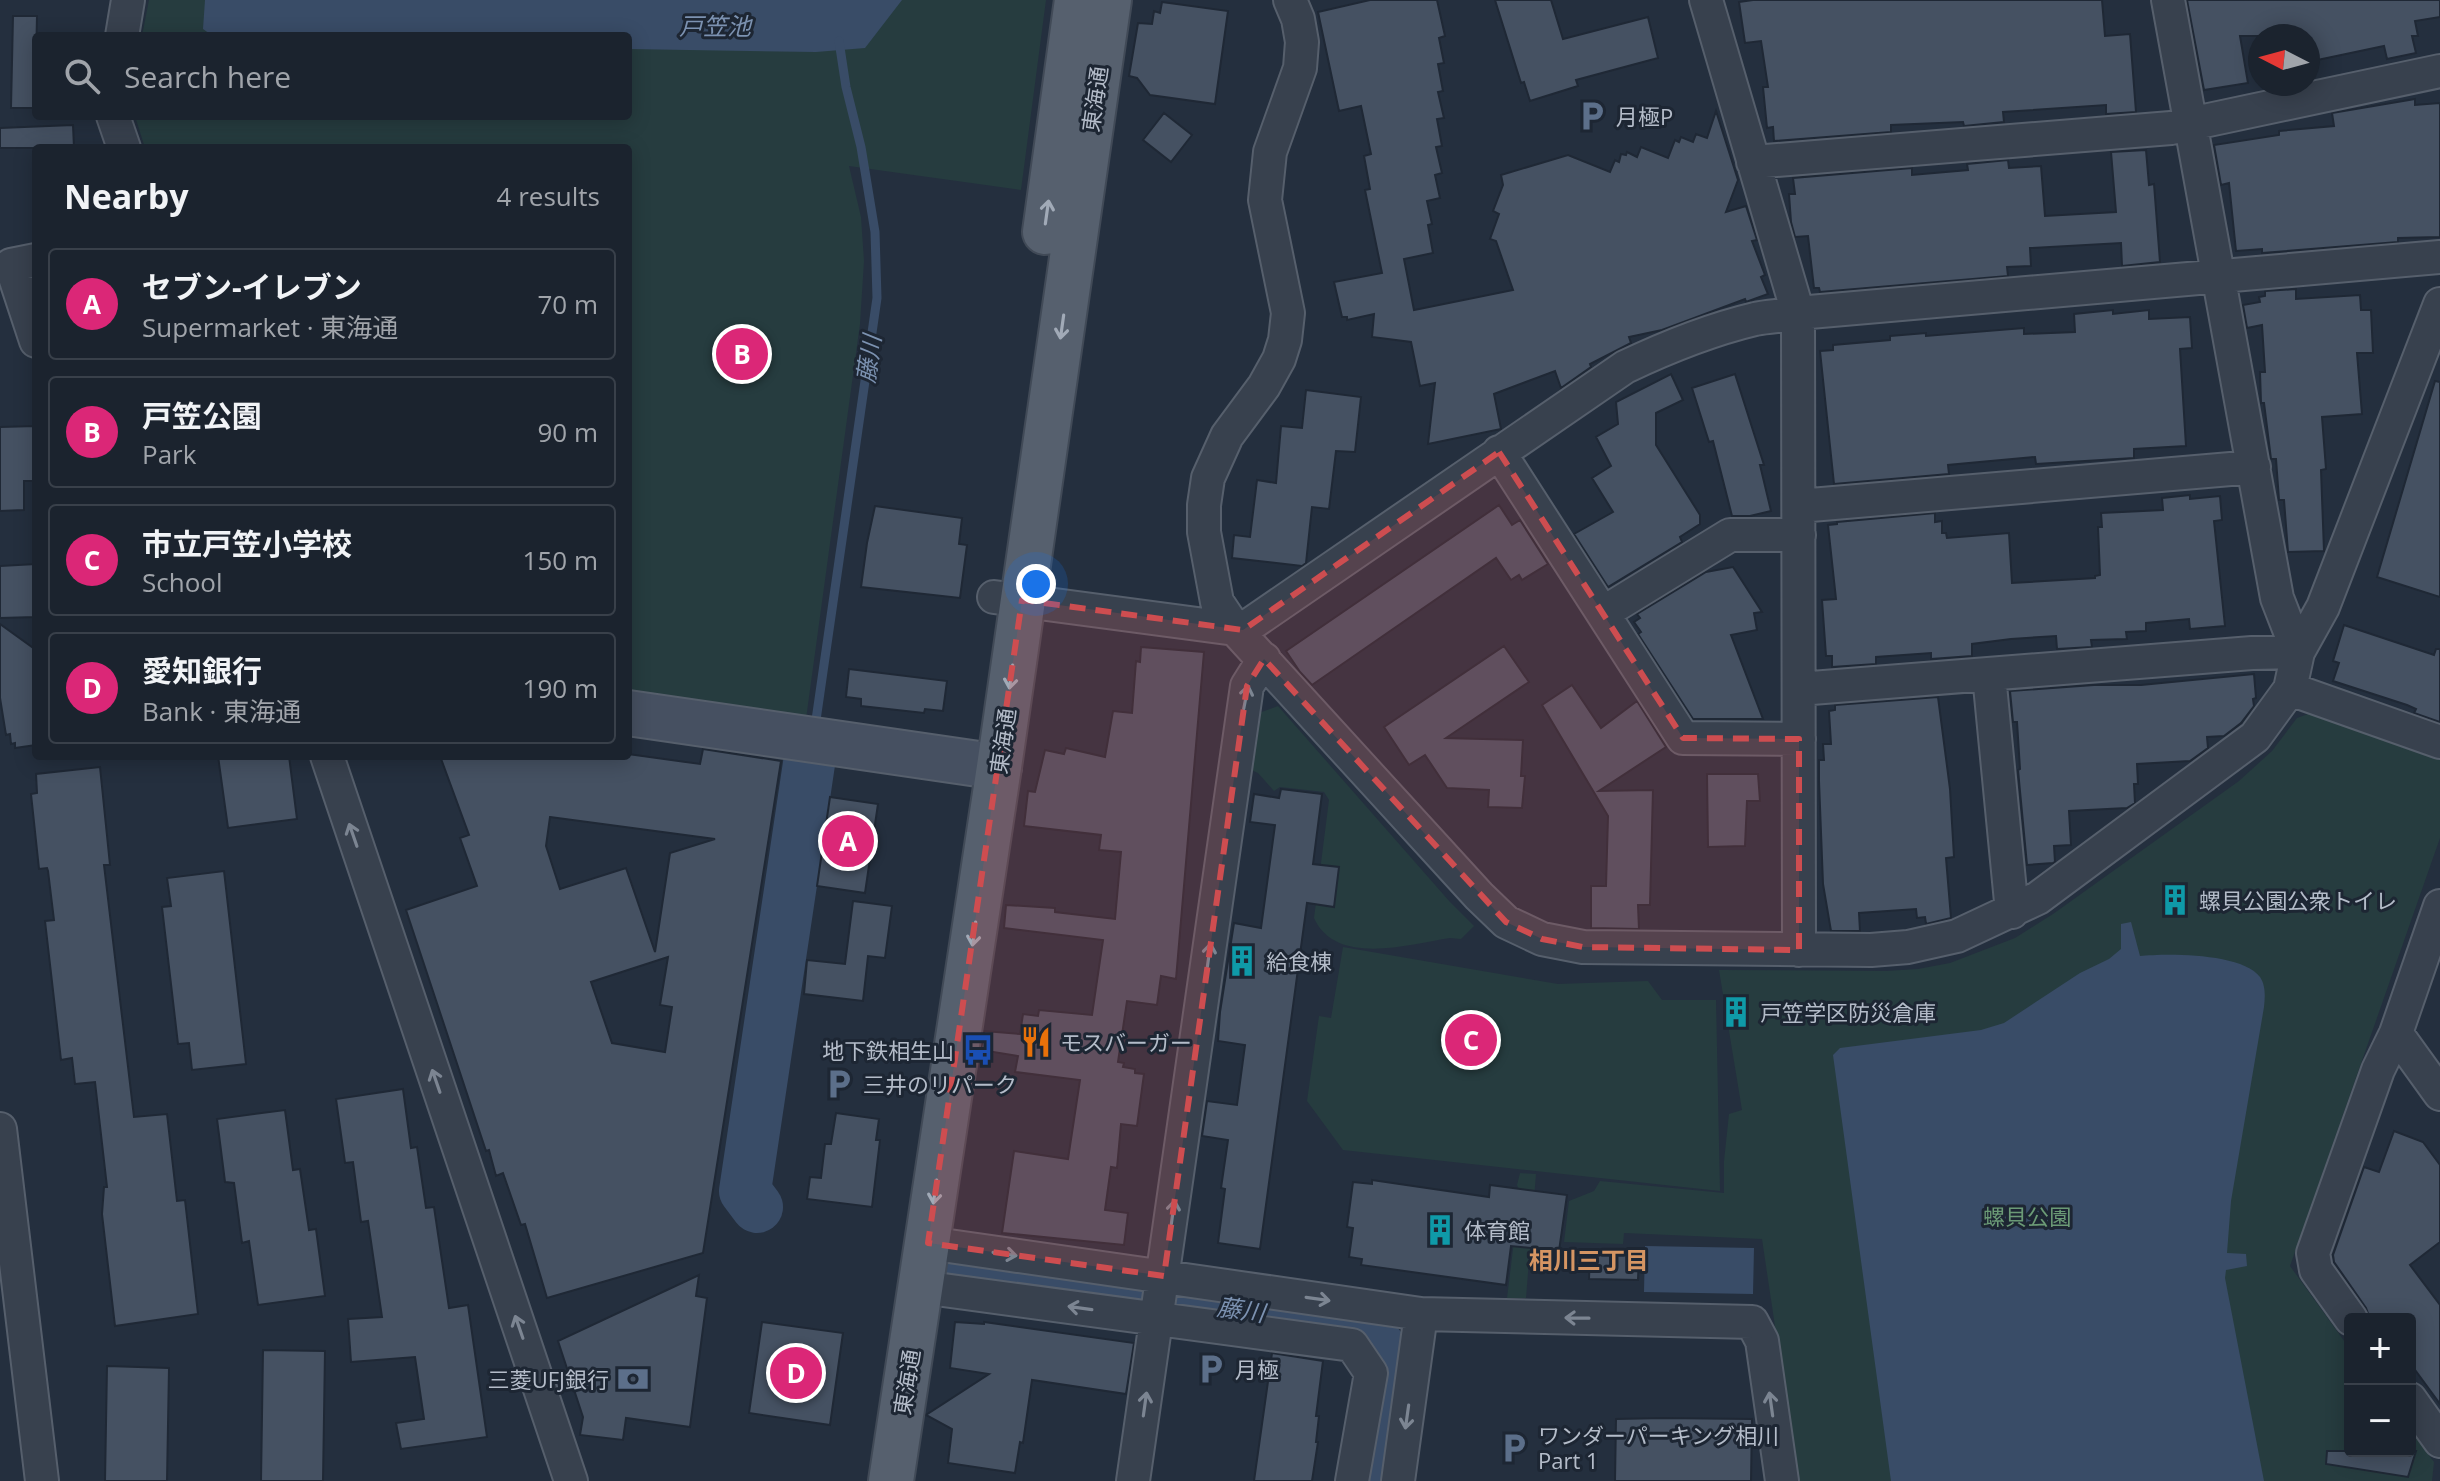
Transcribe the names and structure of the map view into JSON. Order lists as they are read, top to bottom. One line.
{"streets":{"main road":["東海通"]},"districts":["相川三丁目"],"water":["戸笠池","藤川"],"parks":["螺貝公園"],"places":{"parking":["月極P","三井のリパーク","月極","ワンダーパーキング相川 Part 1"],"building":["螺貝公園公衆トイレ","給食棟","戸笠学区防災倉庫","体育館"],"restaurant":["モスバーガー"],"bus stop":["地下鉄相生山"],"bank":["三菱UFJ銀行"]},"north":"left","page":{"search":"Search here","heading":["Nearby","4 results"],"list":[{"mark":"A","name":"セブン-イレブン","note":"Supermarket · 東海通","value":"70 m"},{"mark":"B","name":"戸笠公園","note":"Park","value":"90 m"},{"mark":"C","name":"市立戸笠小学校","note":"School","value":"150 m"},{"mark":"D","name":"愛知銀行","note":"Bank · 東海通","value":"190 m"}],"pins":["B","A","C","D"],"map_buttons":["+","−"]}}
